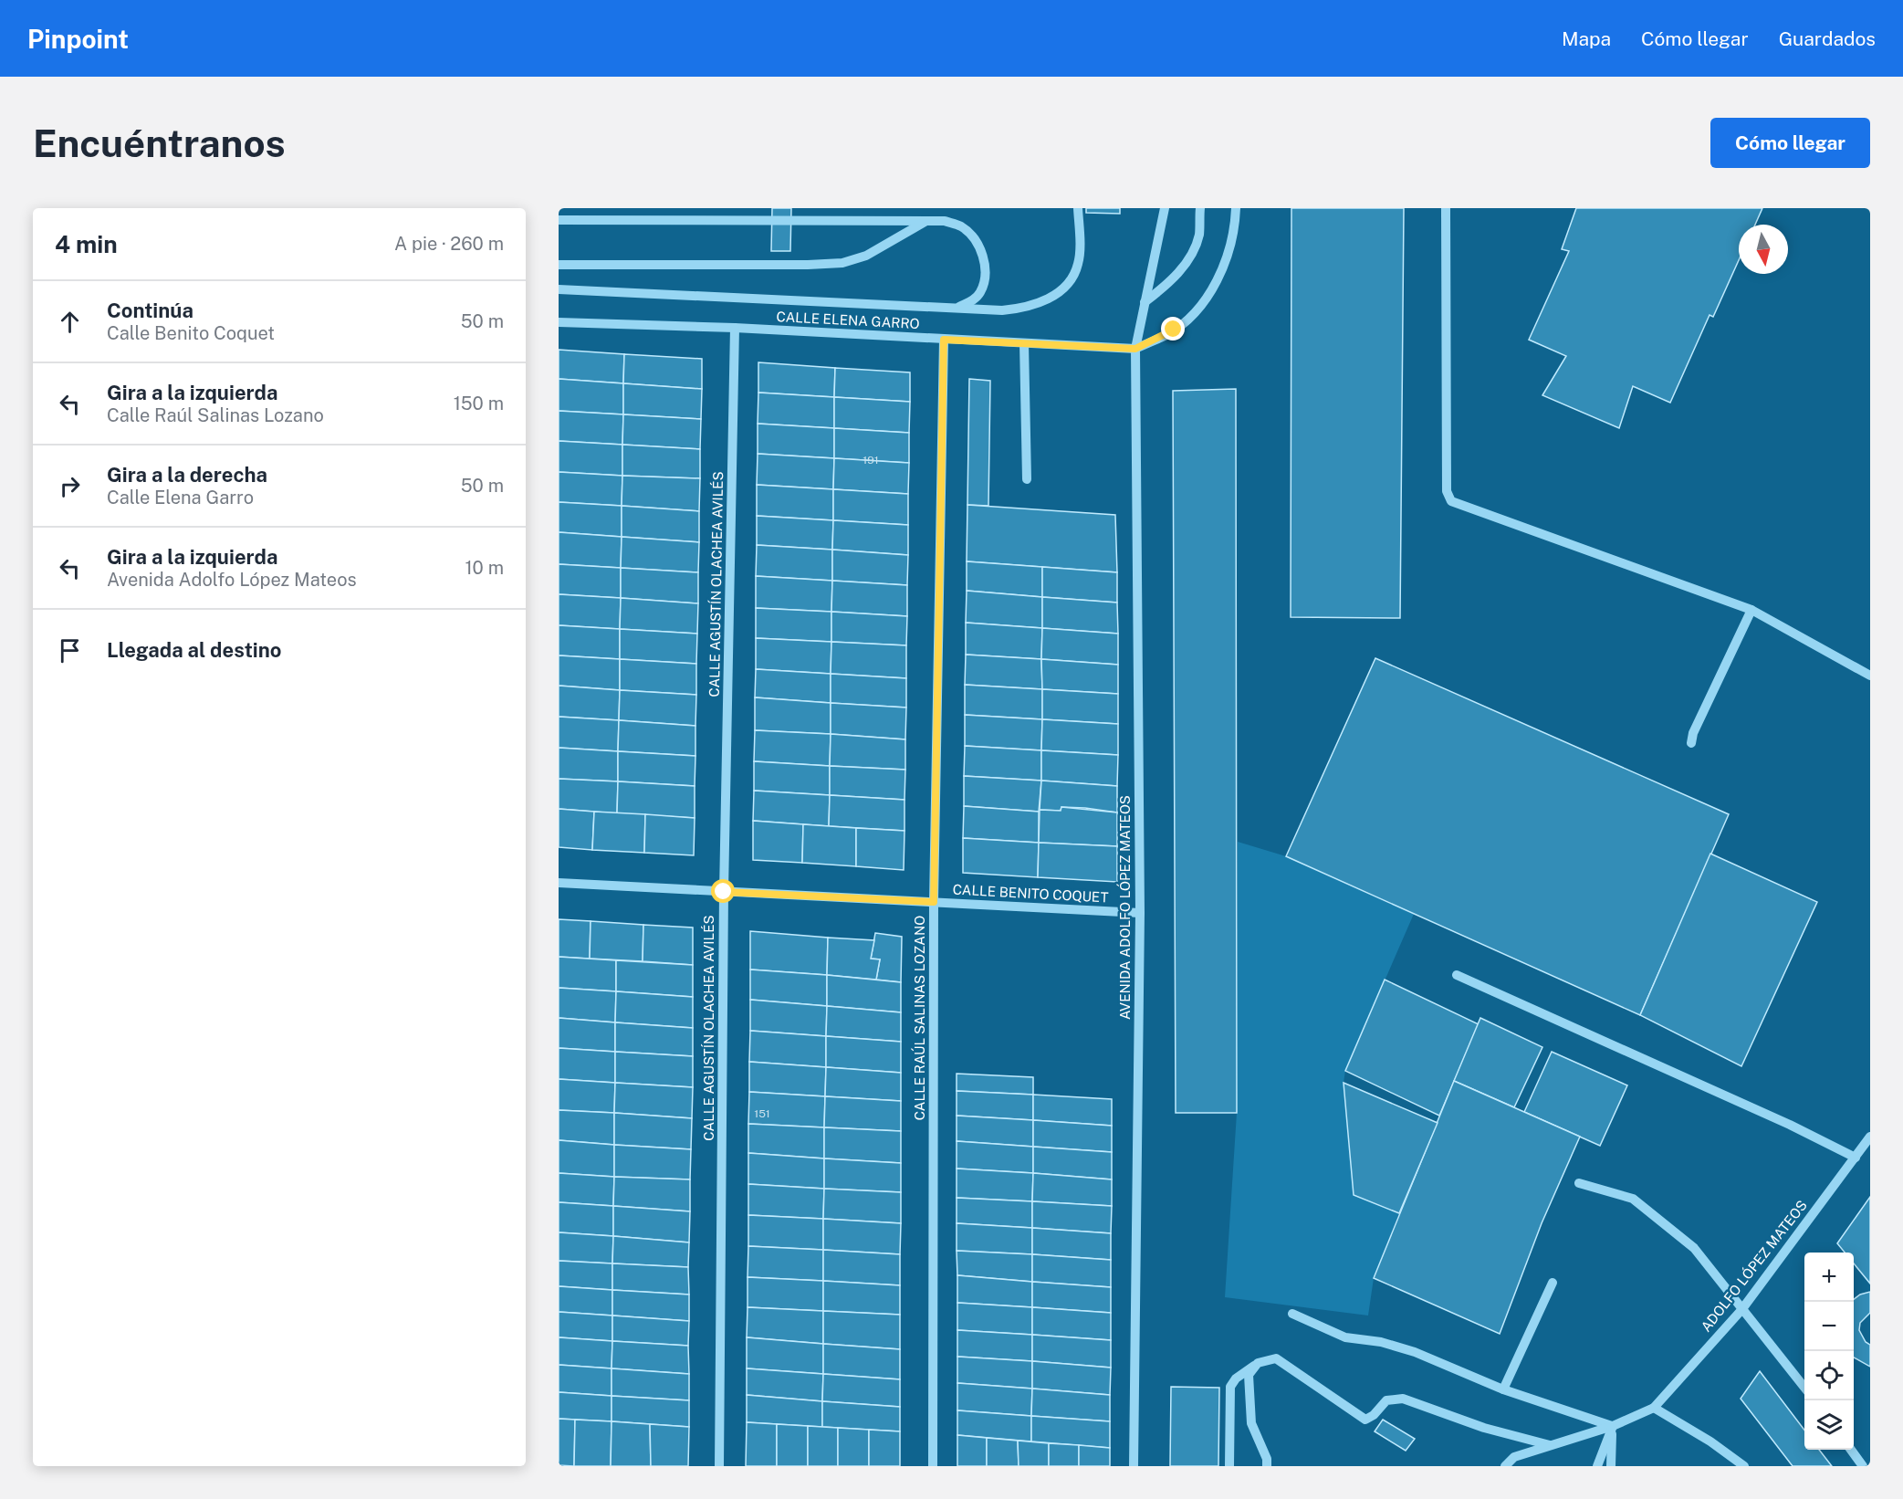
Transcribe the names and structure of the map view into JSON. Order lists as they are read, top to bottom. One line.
{"streets":{"street":["CALLE ELENA GARRO","CALLE AGUSTÍN OLACHEA AVILÉS","CALLE BENITO COQUET","AVENIDA ADOLFO LÓPEZ MATEOS","CALLE RAÚL SALINAS LOZANO","ADOLFO LÓPEZ MATEOS"]},"crossings":[["CALLE ELENA GARRO","CALLE AGUSTÍN OLACHEA AVILÉS"],["CALLE ELENA GARRO","AVENIDA ADOLFO LÓPEZ MATEOS"],["CALLE ELENA GARRO","CALLE RAÚL SALINAS LOZANO"],["CALLE AGUSTÍN OLACHEA AVILÉS","CALLE BENITO COQUET"],["CALLE BENITO COQUET","AVENIDA ADOLFO LÓPEZ MATEOS"],["CALLE BENITO COQUET","CALLE RAÚL SALINAS LOZANO"]],"house_numbers":["191","151"],"north":"bottom","page":{"header":"Pinpoint","nav":["Mapa","Cómo llegar","Guardados"],"buttons":"Cómo llegar","title":"Encuéntranos","heading":["4 min","A pie · 260 m"],"list":[["Continúa","Calle Benito Coquet","50 m"],["Gira a la izquierda","Calle Raúl Salinas Lozano","150 m"],["Gira a la derecha","Calle Elena Garro","50 m"],["Gira a la izquierda","Avenida Adolfo López Mateos","10 m"],"Llegada al destino"],"map_buttons":["+","−"]}}
